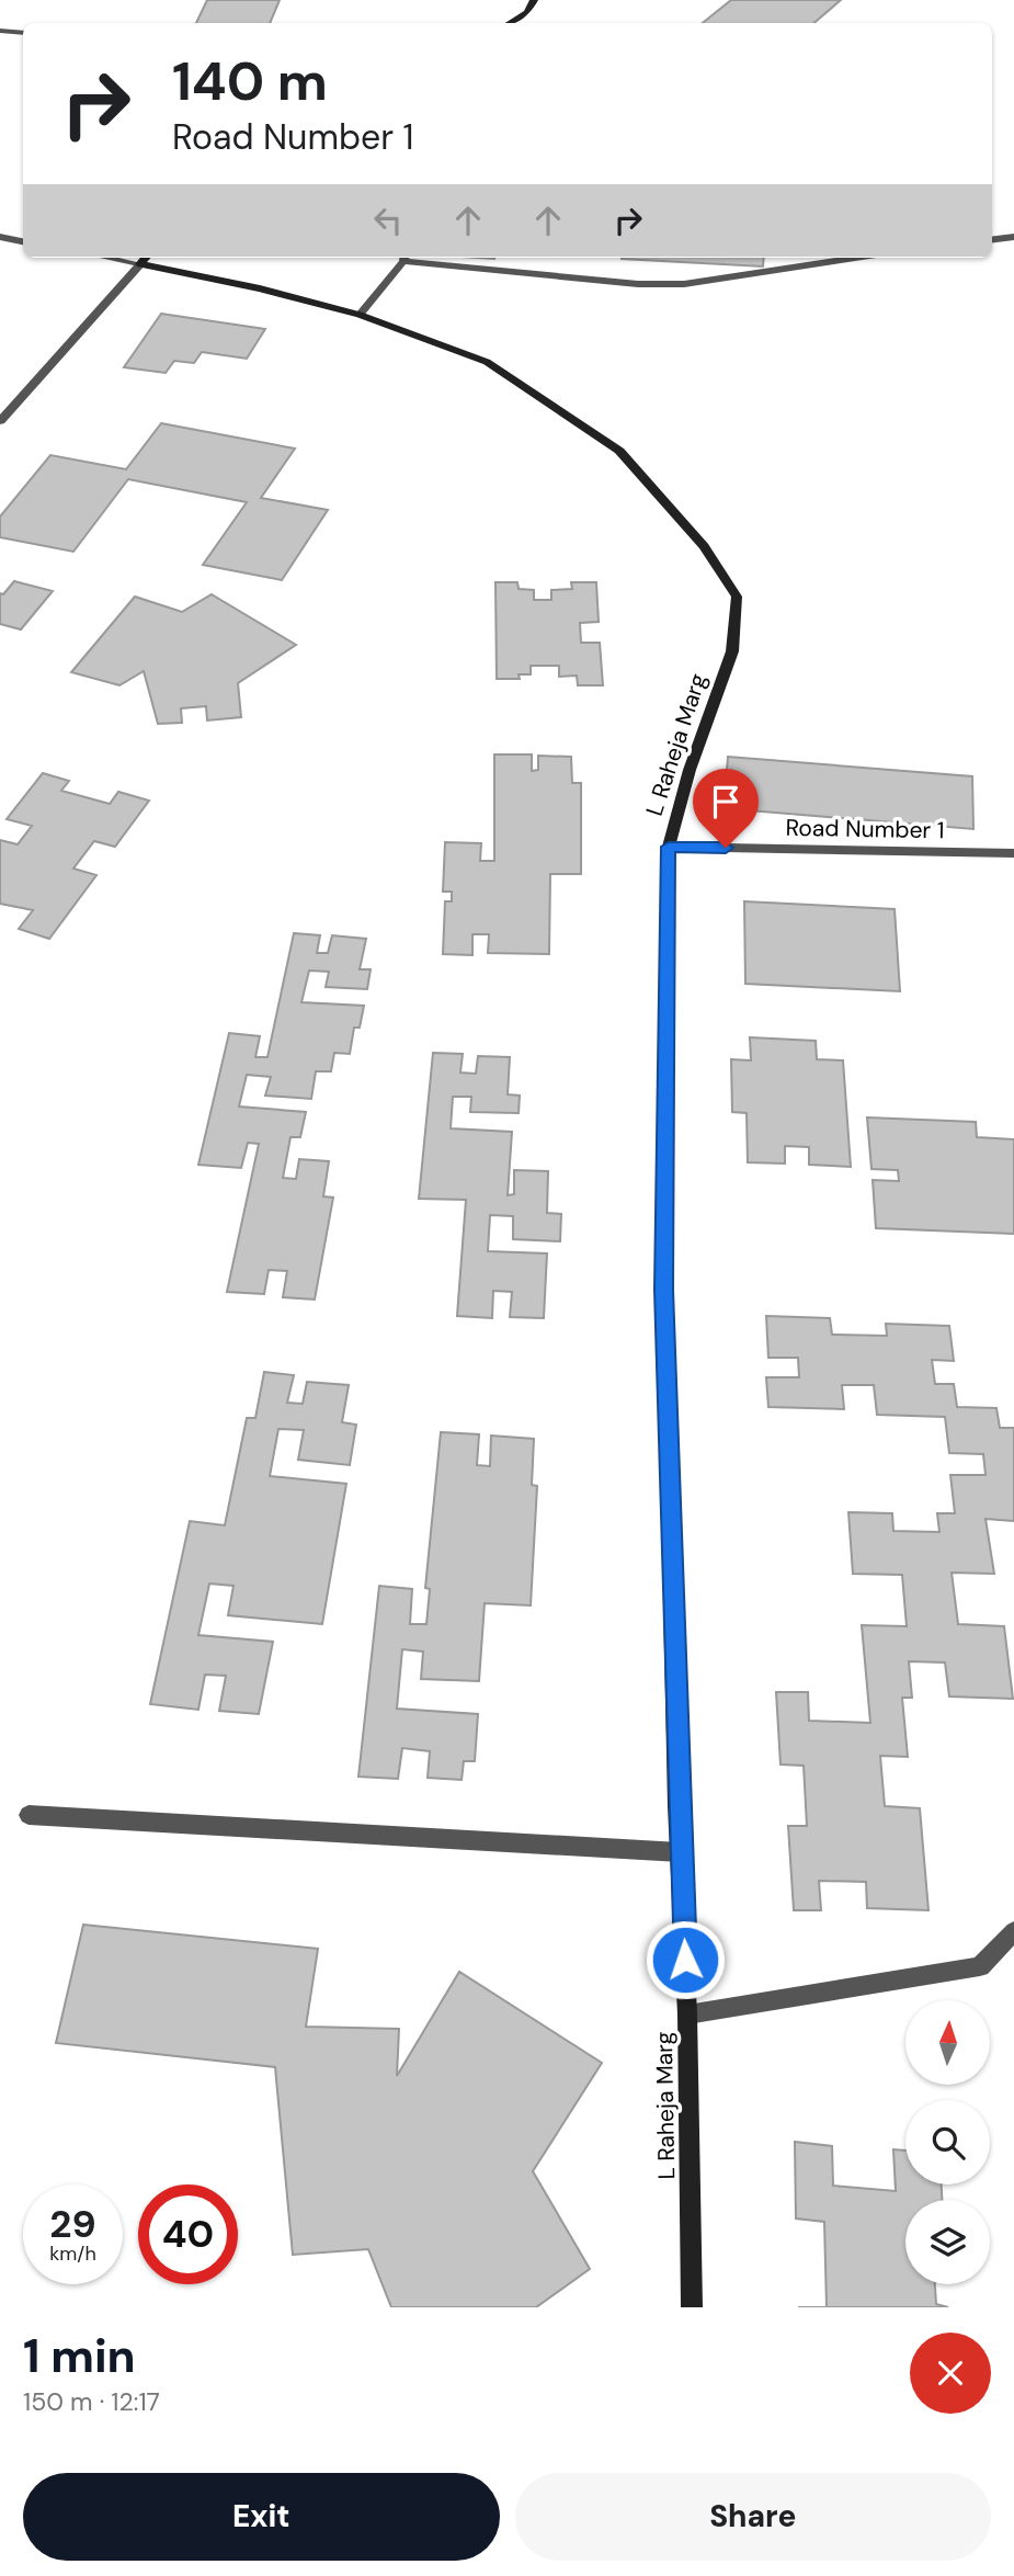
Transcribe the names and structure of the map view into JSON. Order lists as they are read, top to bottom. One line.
{"streets":{"street":["L Raheja Marg","Road Number 1"]},"crossings":[["L Raheja Marg","Road Number 1"]],"north":"top","page":{"turn":["140 m","Road Number 1"],"speed":"29 km/h","limit":"40","heading":["1 min","150 m · 12:17"],"buttons":["Exit","Share"]}}
